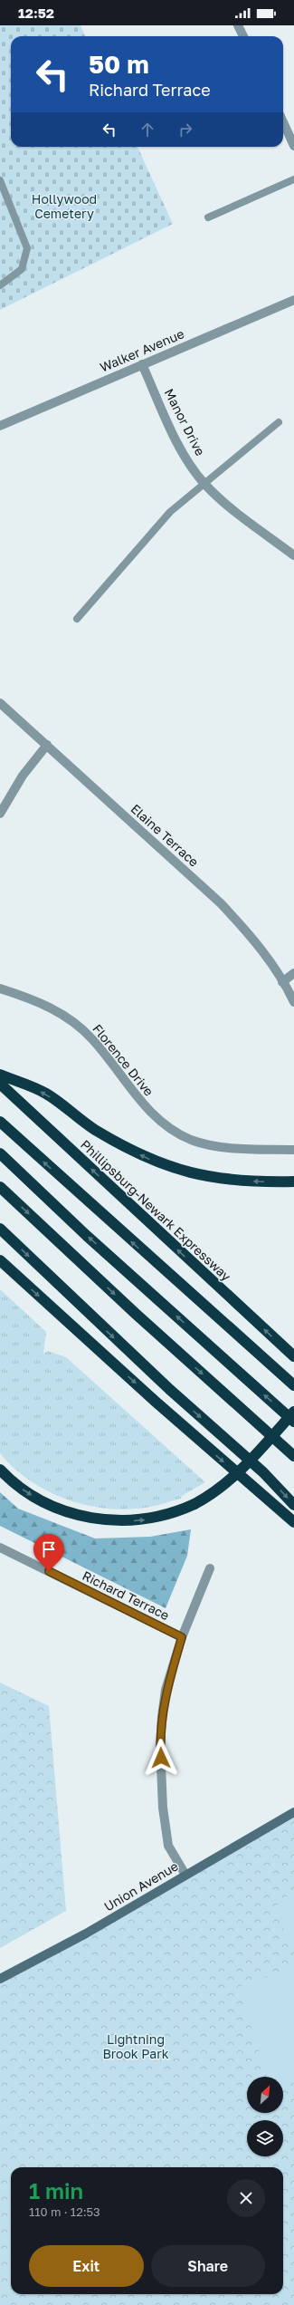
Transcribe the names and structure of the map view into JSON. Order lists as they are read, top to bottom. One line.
{"streets":{"highway":["Phillipsburg-Newark Expressway"],"street":["Walker Avenue","Manor Drive","Elaine Terrace","Florence Drive","Richard Terrace","Union Avenue"]},"crossings":[["Walker Avenue","Manor Drive"]],"parks":["Hollywood Cemetery","Lightning Brook Park"],"north":"top right","page":{"status":"12:52","turn":["50 m","Richard Terrace"],"heading":["1 min","110 m · 12:53"],"buttons":["Exit","Share"]}}
